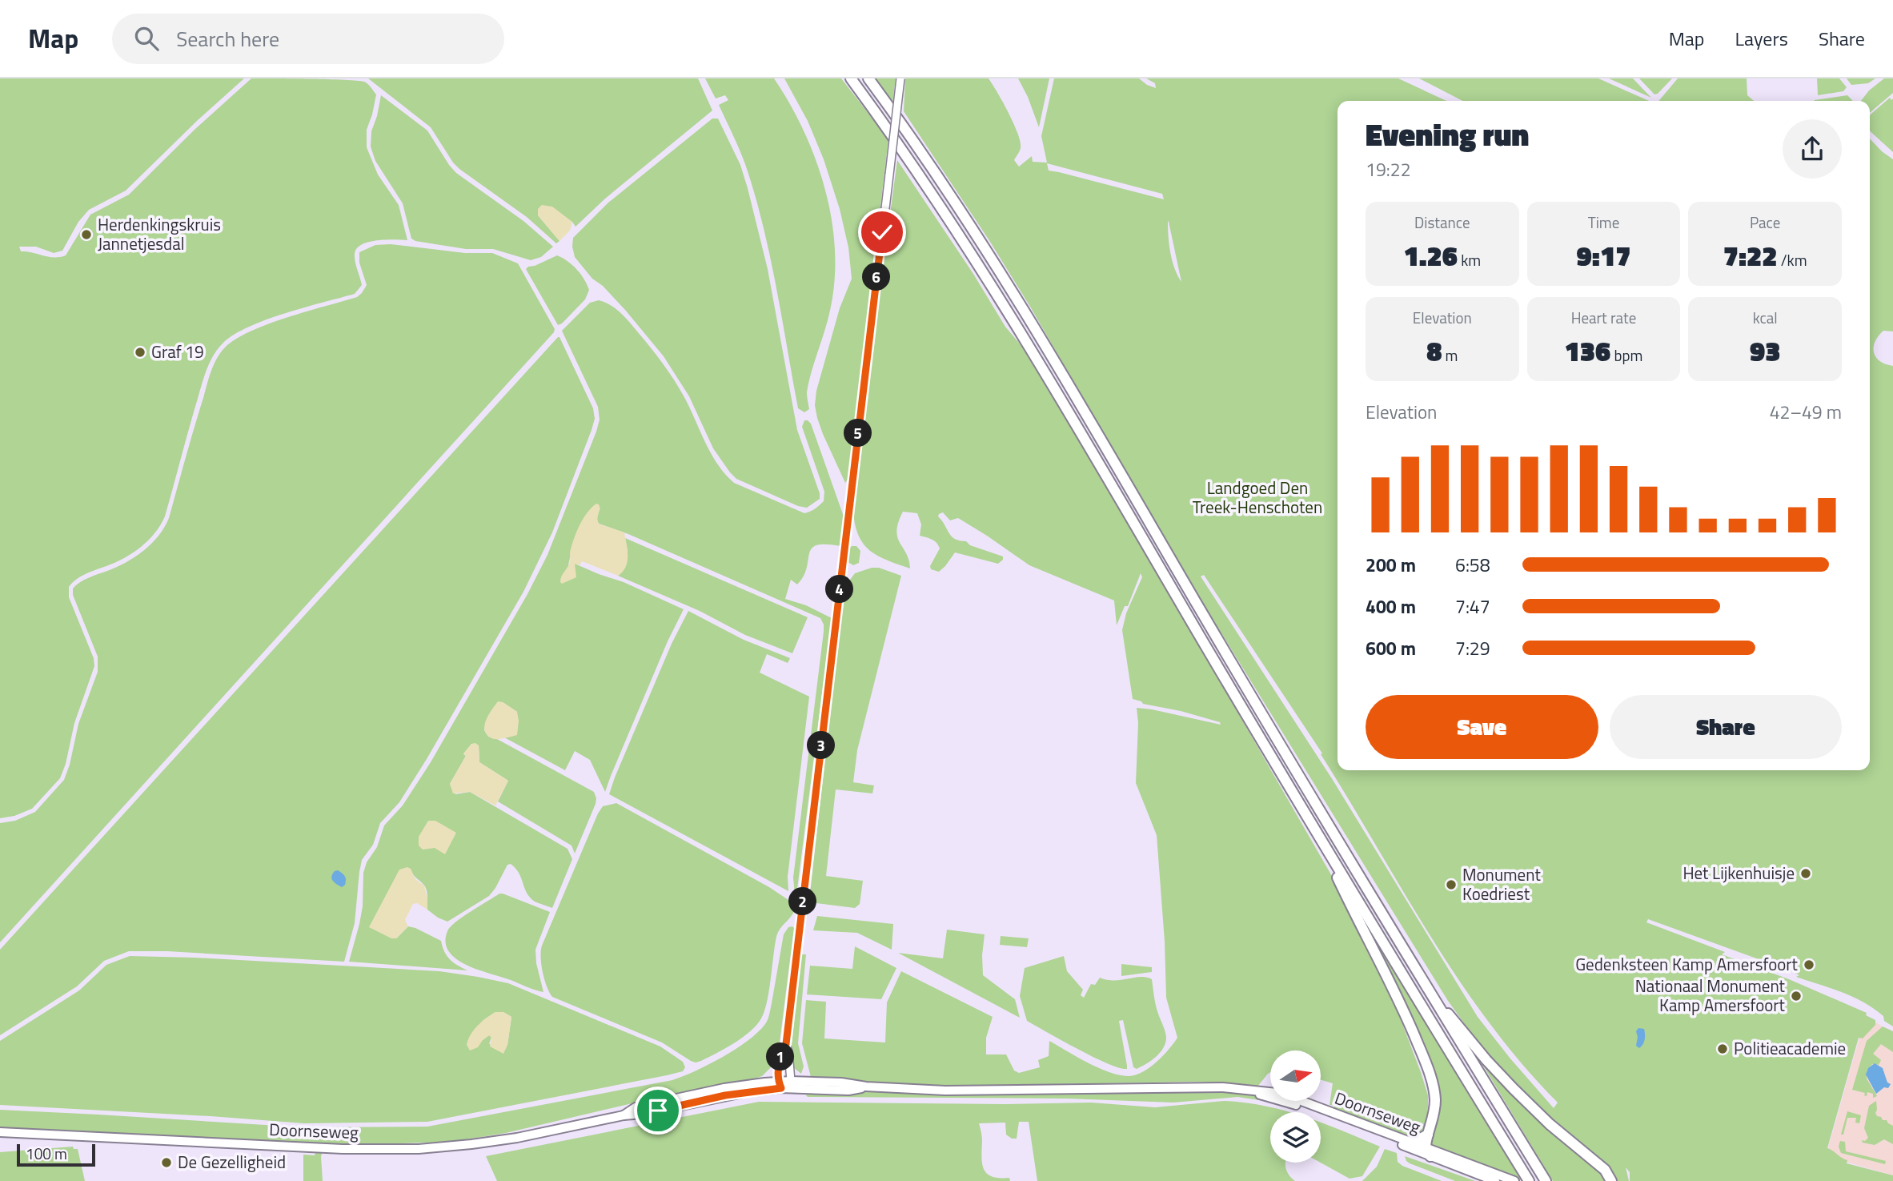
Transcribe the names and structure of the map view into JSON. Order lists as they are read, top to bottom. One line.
{"streets":{"main road":["Doornseweg"]},"parks":["Landgoed Den Treek-Henschoten"],"places":["Herdenkingskruis Jannetjesdal","Graf 19","Het Lijkenhuisje","Monument Koedriest","Gedenksteen Kamp Amersfoort","Nationaal Monument Kamp Amersfoort","Politieacademie","De Gezelligheid"],"scale_bar":"100 m","north":"right","page":{"header":"Map","search":"Search here","nav":["Map","Layers","Share"],"heading":["Evening run","19:22"],"stats":[["Distance","1.26 km"],["Time","9:17"],["Pace","7:22 /km"],["Elevation","8 m"],["Heart rate","136 bpm"],["kcal","93"]],"pins":["6","5","4","3","2","1"],"chart":["Elevation","42–49 m"],"list":[{"name":"200 m","note":"6:58"},{"name":"400 m","note":"7:47"},{"name":"600 m","note":"7:29"}],"buttons":["Save","Share"],"scale":"100 m"}}
